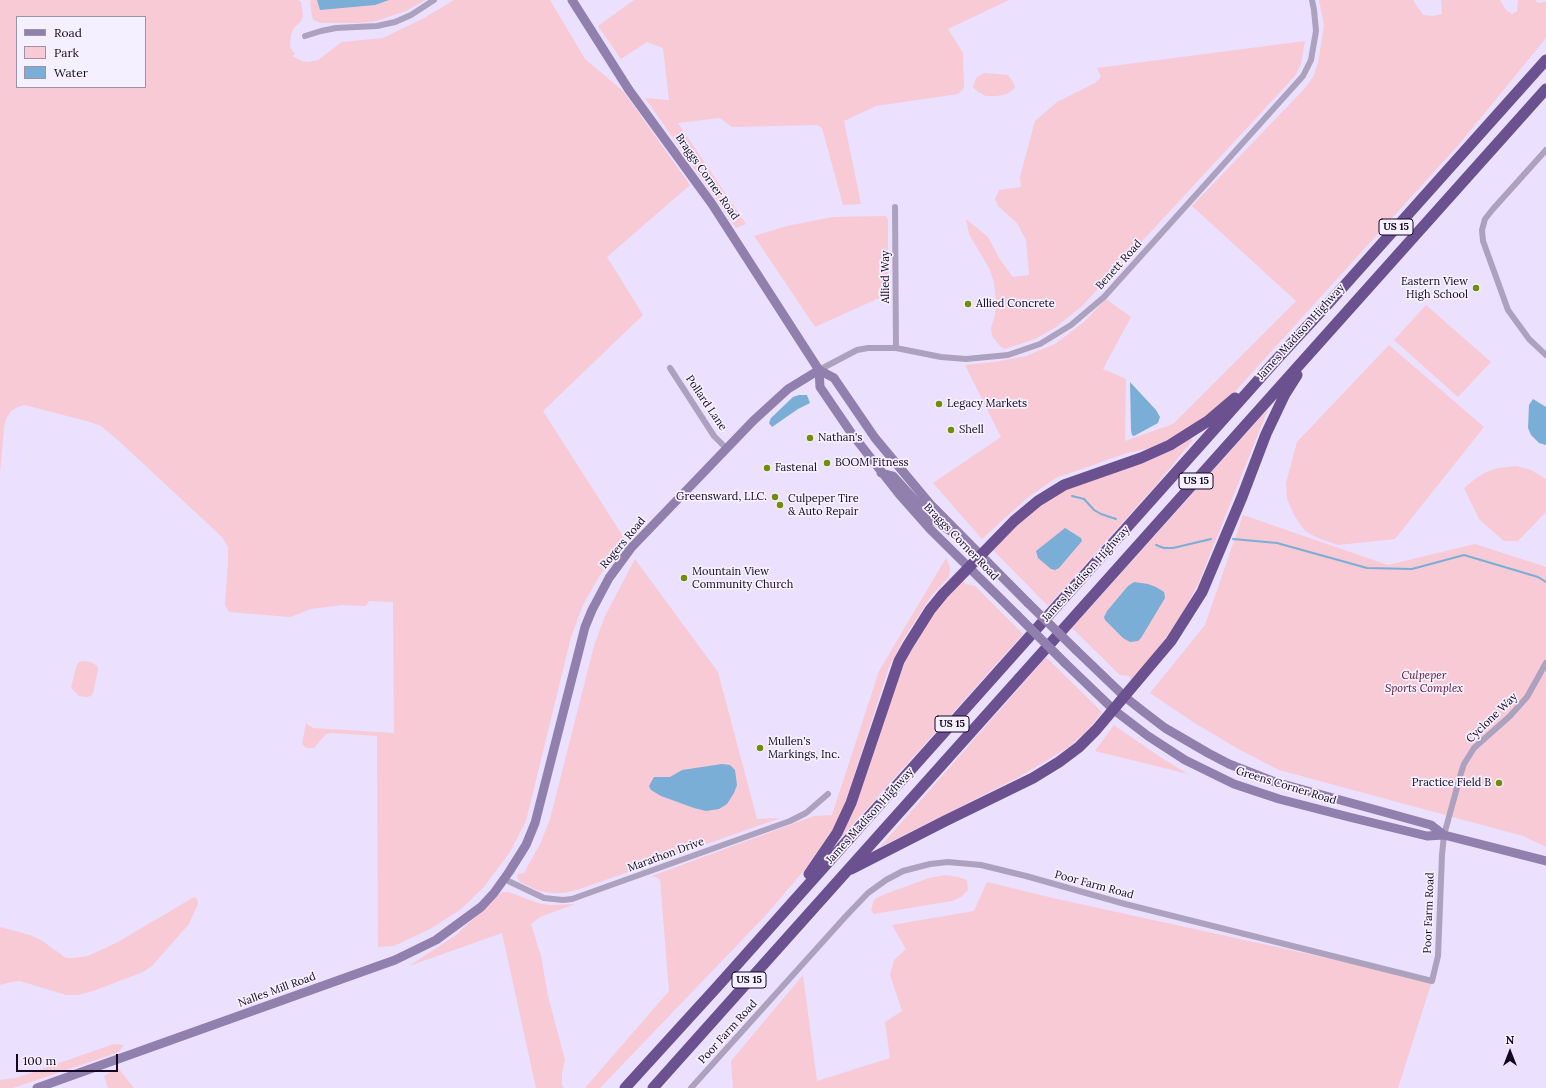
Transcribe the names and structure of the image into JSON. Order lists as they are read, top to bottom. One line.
{"streets":{"highway":["US 15","James Madison Highway"],"street":["Braggs Corner Road","Benett Road","Allied Way","Pollard Lane","Rogers Road","Cyclone Way","Greens Corner Road","Marathon Drive","Poor Farm Road","Nalles Mill Road"]},"crossings":[["Braggs Corner Road","Benett Road"],["Braggs Corner Road","Rogers Road"],["Braggs Corner Road","Greens Corner Road"],["Benett Road","Allied Way"],["Benett Road","Rogers Road"],["Pollard Lane","Rogers Road"],["Rogers Road","Marathon Drive"],["Rogers Road","Nalles Mill Road"],["Cyclone Way","Greens Corner Road"],["Cyclone Way","Poor Farm Road"],["Greens Corner Road","Poor Farm Road"],["Marathon Drive","Nalles Mill Road"]],"parks":["Culpeper Sports Complex"],"places":["Eastern View High School","Allied Concrete","Legacy Markets","Shell","Nathan's","BOOM Fitness","Fastenal","Greensward, LLC.","Culpeper Tire & Auto Repair","Mountain View Community Church","Mullen's Markings, Inc.","Practice Field B"],"legend":["Road","Park","Water"],"scale_bar":"100 m","north":"top"}
